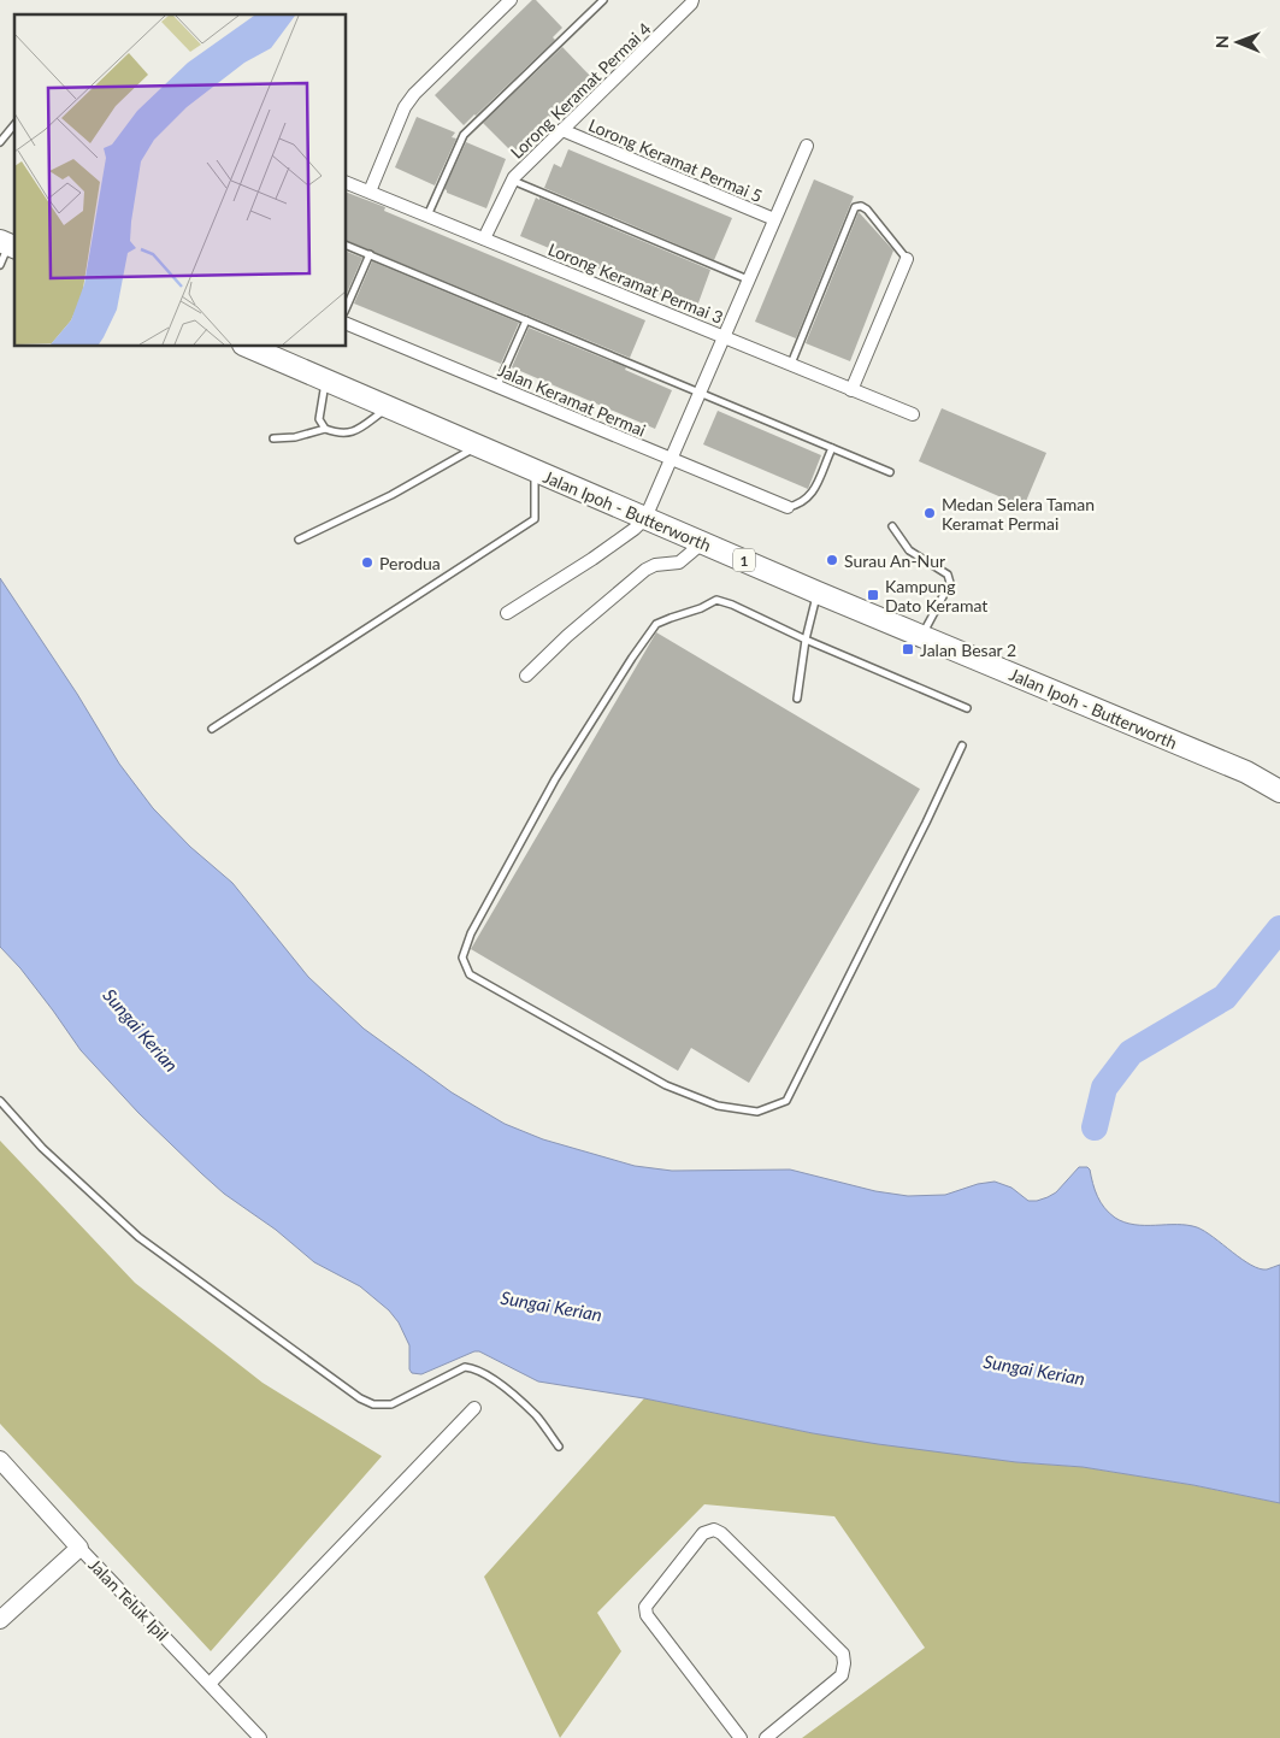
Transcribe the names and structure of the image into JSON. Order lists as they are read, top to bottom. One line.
{"streets":{"highway":["Jalan Ipoh - Butterworth","1"],"street":["Lorong Keramat Permai 4","Lorong Keramat Permai 5","Lorong Keramat Permai 3","Jalan Keramat Permai","Jalan Teluk Ipil"]},"crossings":[["Lorong Keramat Permai 4","Lorong Keramat Permai 5"],["Lorong Keramat Permai 4","Lorong Keramat Permai 3"]],"water":["Sungai Kerian"],"places":{"other":["Medan Selera Taman Keramat Permai","Surau An-Nur","Perodua"],"transit":["Kampung Dato Keramat","Jalan Besar 2"]},"north":"left"}
